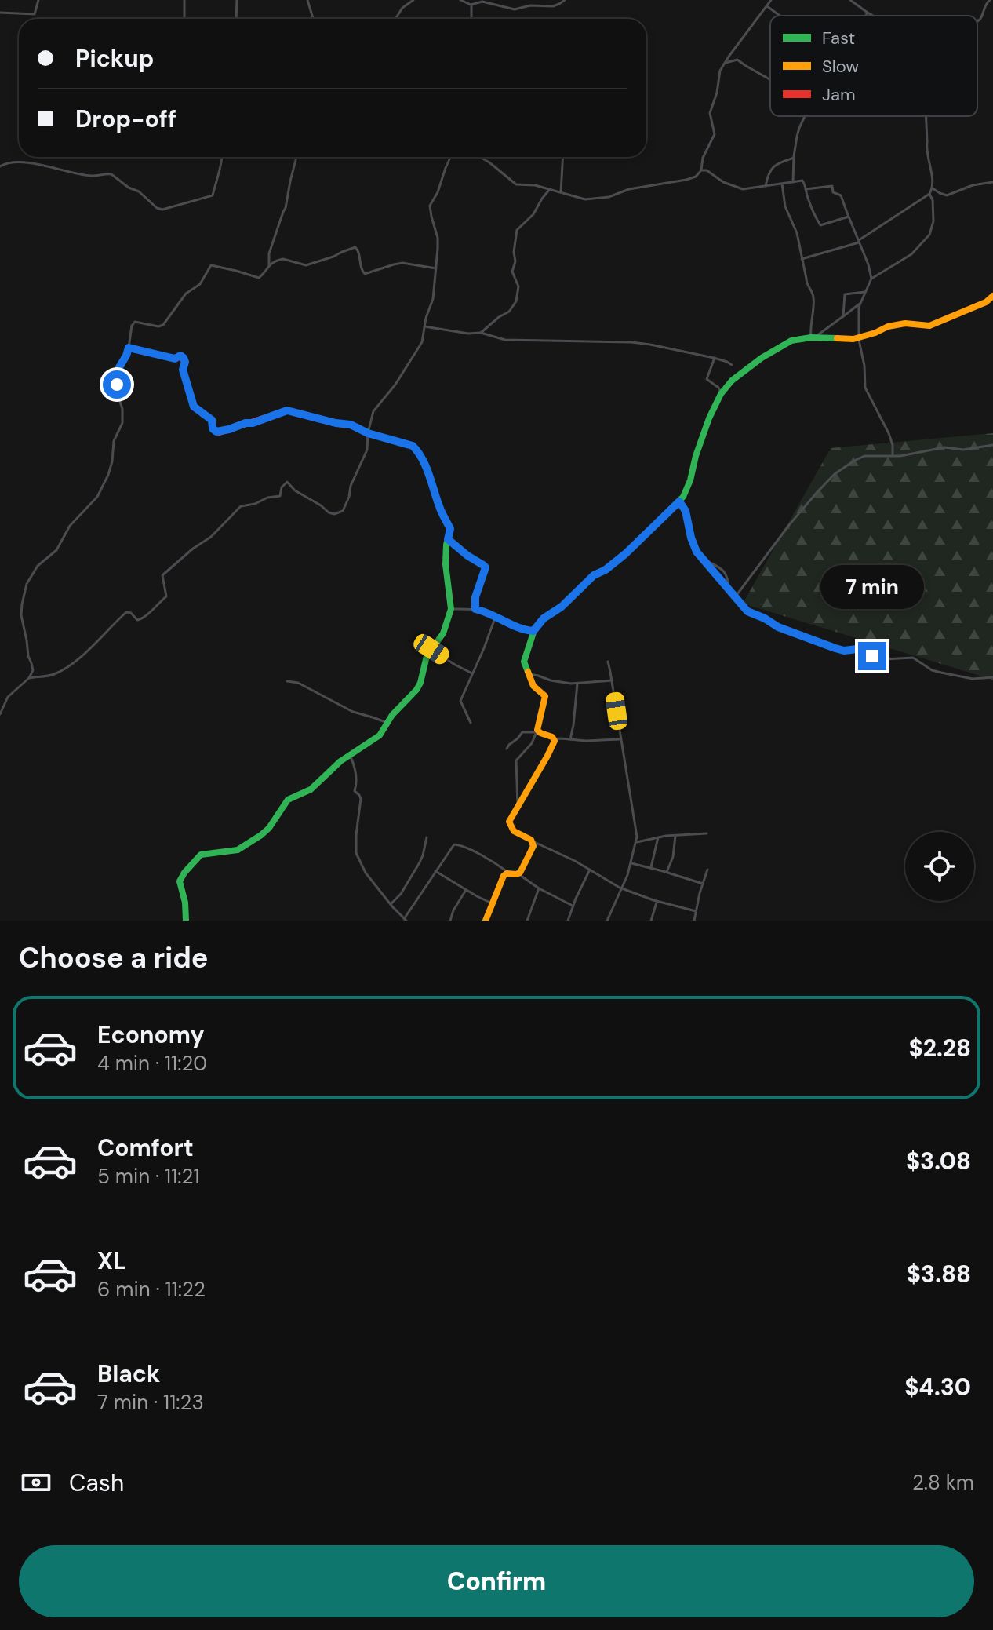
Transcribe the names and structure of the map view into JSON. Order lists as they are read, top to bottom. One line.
{"legend":["Fast","Slow","Jam"],"page":{"banner":["Pickup","Drop-off"],"bubble":"7 min","heading":"Choose a ride","list":[{"name":"Economy","note":"4 min · 11:20","value":"$2.28"},{"name":"Comfort","note":"5 min · 11:21","value":"$3.08"},{"name":"XL","note":"6 min · 11:22","value":"$3.88"},{"name":"Black","note":"7 min · 11:23","value":"$4.30"}],"pay":["Cash","2.8 km"],"buttons":"Confirm"}}
